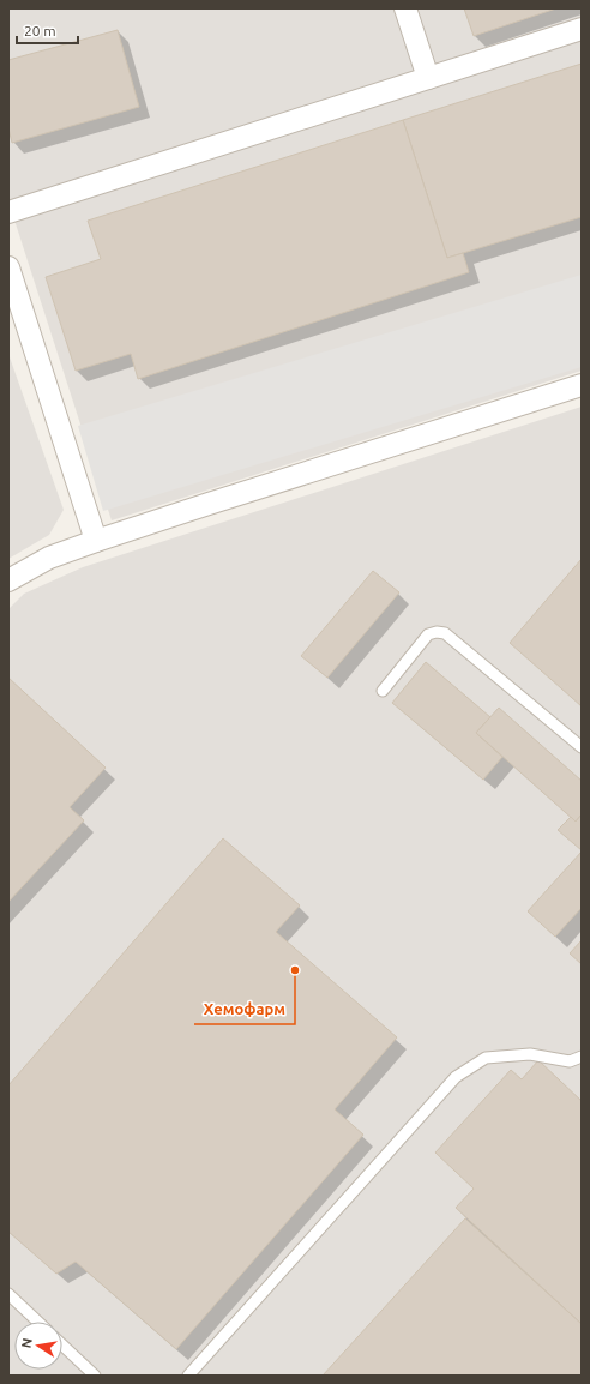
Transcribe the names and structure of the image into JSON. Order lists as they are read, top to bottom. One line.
{"places":["Хемофарм"],"scale_bar":"20 m","north":"left"}
